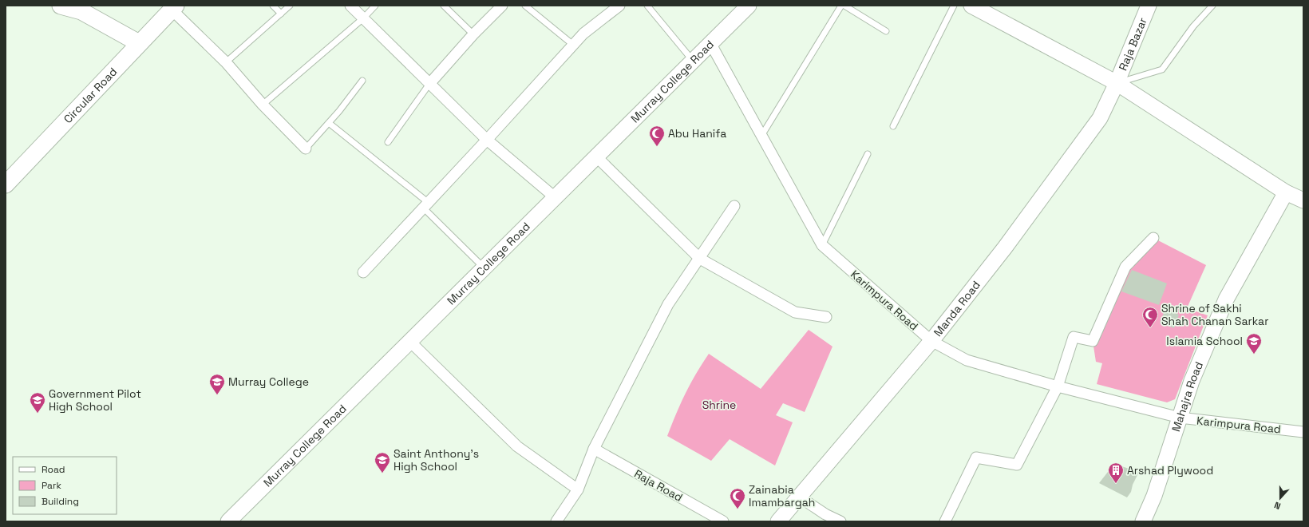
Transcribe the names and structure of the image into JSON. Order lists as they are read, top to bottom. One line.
{"streets":{"main road":["Circular Road"],"street":["Raja Bazar","Murray College Road","Karimpura Road","Manda Road","Mahajra Road","Raja Road"]},"crossings":[["Raja Bazar","Manda Road"],["Murray College Road","Karimpura Road"],["Karimpura Road","Manda Road"],["Karimpura Road","Mahajra Road"]],"parks":["Shrine"],"places":{"mosque":["Abu Hanifa","Shrine of Sakhi Shah Chanan Sarkar","Zainabia Imambargah"],"school or university":["Islamia School","Murray College","Government Pilot High School","Saint Anthony's High School"],"building":["Arshad Plywood"]},"legend":["Road","Park","Building"],"north":"bottom"}
